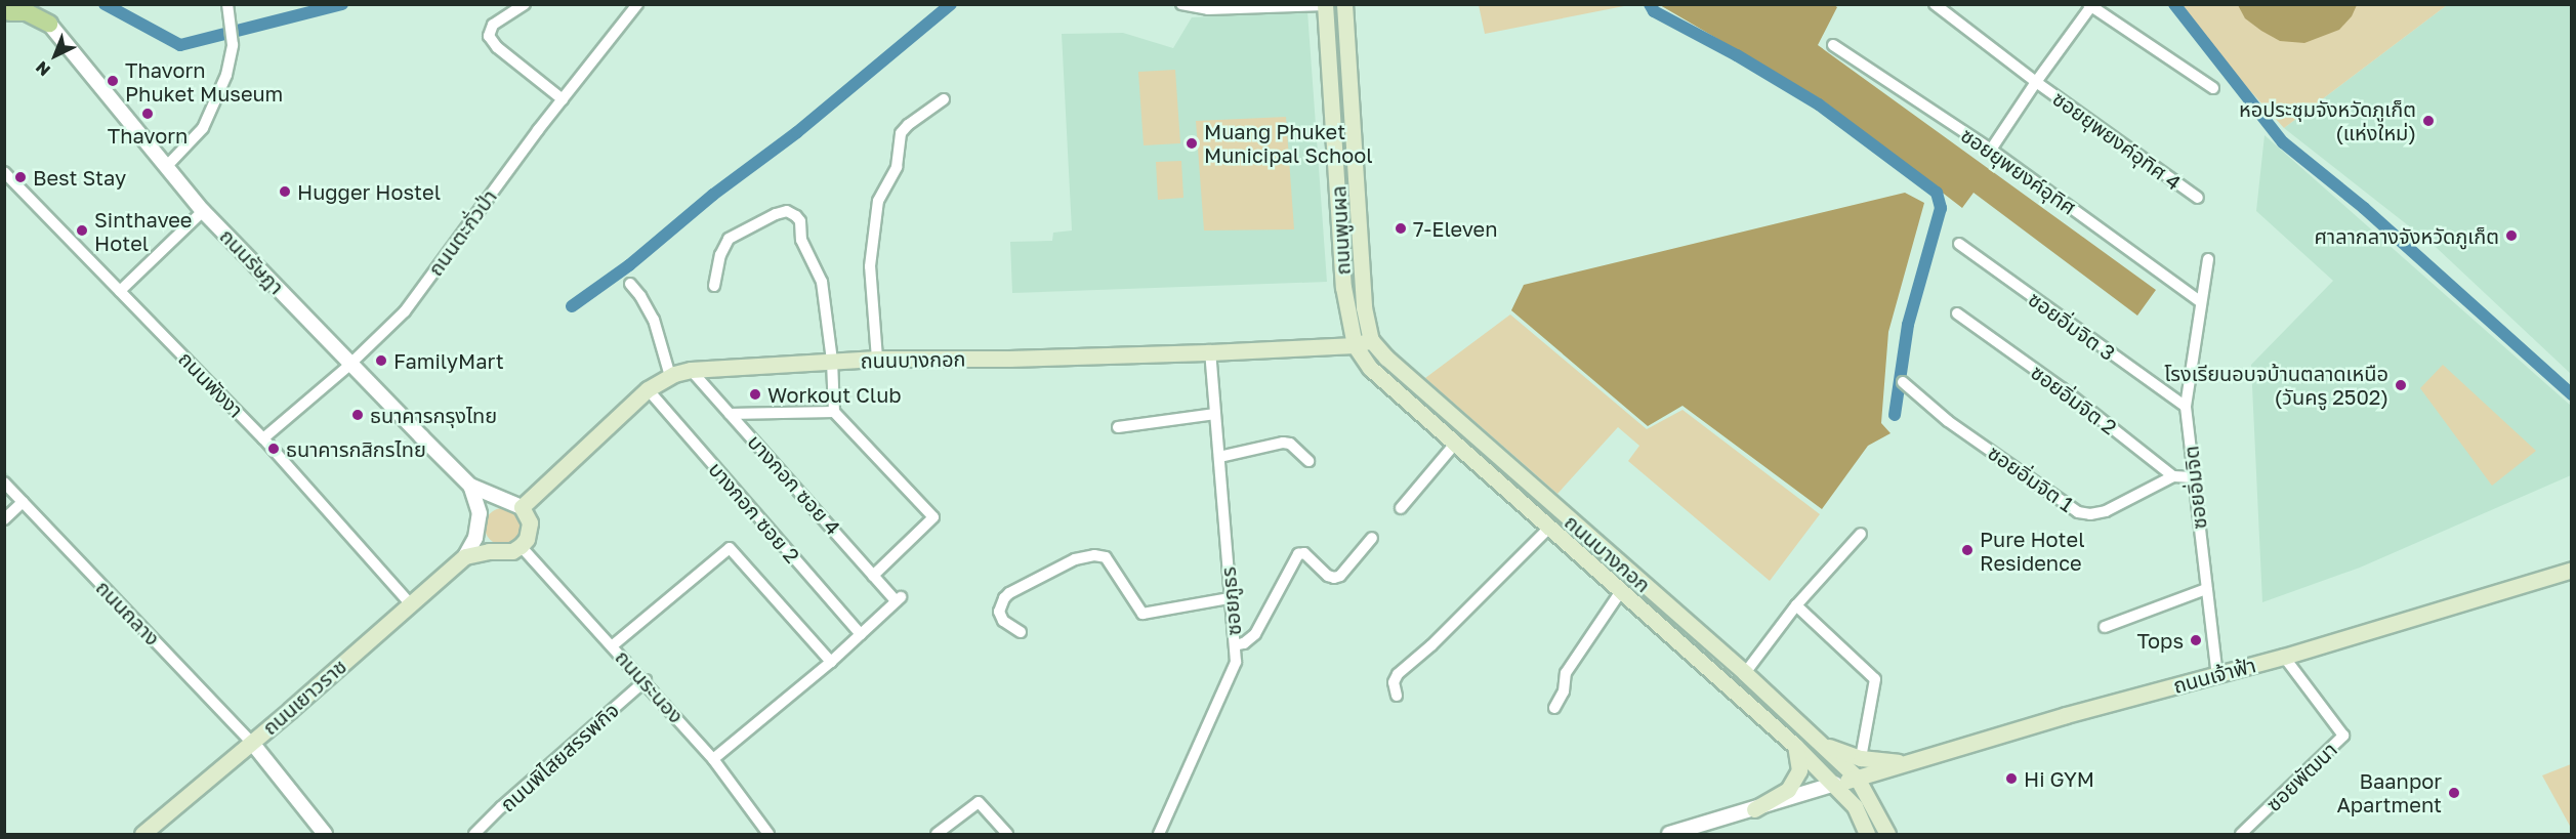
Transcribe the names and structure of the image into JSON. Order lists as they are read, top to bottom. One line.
{"streets":{"main road":["ถนนพูนผล","ถนนรัษฎา","ถนนบางกอก","ถนนเจ้าฟ้า","ถนนเยาวราช"],"street":["ซอยยุพยงค์อุทิศ 4","ซอยยุพยงค์อุทิศ","ถนนตะกั่วป่า","ซอยอิ่มจิต 3","ถนนพังงา","ซอยอิ่มจิต 2","ซอยอิ่มจิต 1","บางกอก ซอย 4","ซอยอิ่มจิต","บางกอก ซอย 2","ซอยภูธร","ถนนถลาง","ถนนระนอง","ถนนพิไสยสรรพกิจ","ซอยพัฒนา"]},"crossings":[["ซอยยุพยงค์อุทิศ","ซอยอิ่มจิต"],["ถนนพูนผล","ถนนบางกอก"],["ถนนตะกั่วป่า","ถนนรัษฎา"],["ถนนตะกั่วป่า","ถนนพังงา"],["ซอยอิ่มจิต 3","ซอยอิ่มจิต"],["ถนนบางกอก","บางกอก ซอย 4"],["ถนนบางกอก","บางกอก ซอย 2"],["ถนนบางกอก","ซอยภูธร"],["ถนนบางกอก","ถนนเจ้าฟ้า"],["ถนนพังงา","ถนนเยาวราช"],["ซอยอิ่มจิต 2","ซอยอิ่มจิต 1"],["บางกอก ซอย 4","บางกอก ซอย 2"],["ซอยอิ่มจิต","ถนนเจ้าฟ้า"],["ถนนถลาง","ถนนเยาวราช"],["ถนนเจ้าฟ้า","ซอยพัฒนา"],["ถนนระนอง","ถนนพิไสยสรรพกิจ"]],"places":["Thavorn Phuket Museum","Thavorn","หอประชุมจังหวัดภูเก็ต (แห่งใหม่)","Muang Phuket Municipal School","Best Stay","Hugger Hostel","7-Eleven","Sinthavee Hotel","ศาลากลางจังหวัดภูเก็ต","FamilyMart","โรงเรียนอบจบ้านตลาดเหนือ (วันครู 2502)","Workout Club","ธนาคารกรุงไทย","ธนาคารกสิกรไทย","Pure Hotel Residence","Tops","Hi GYM","Baanpor Apartment"],"north":"bottom left"}
